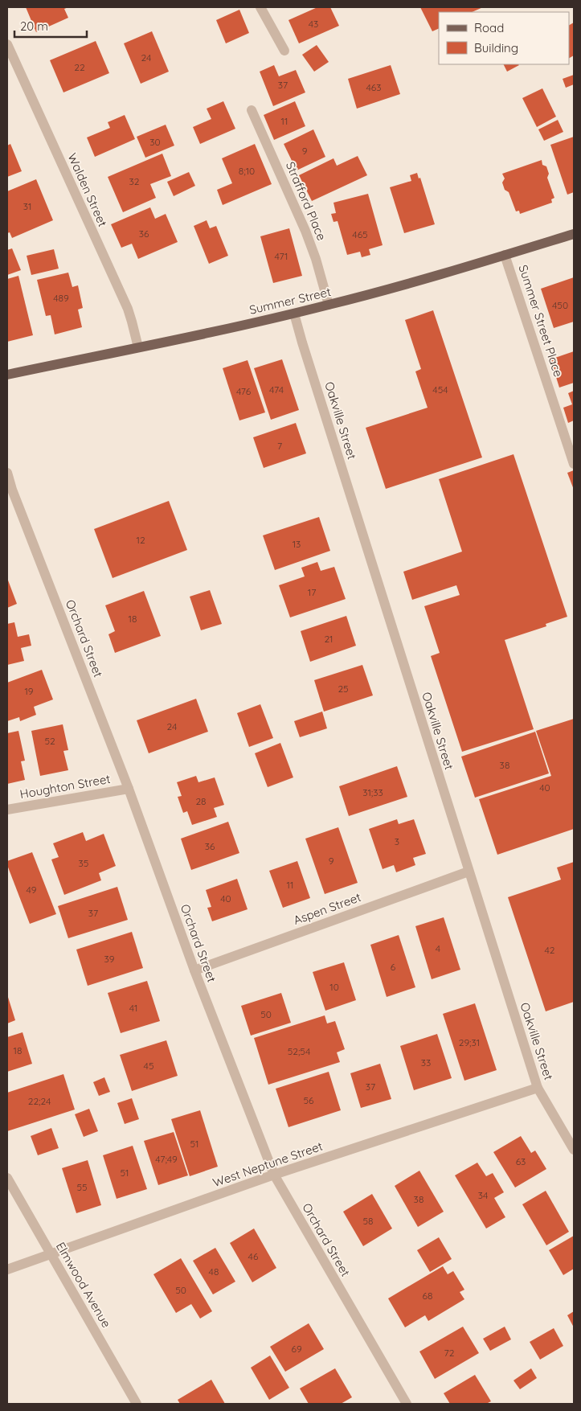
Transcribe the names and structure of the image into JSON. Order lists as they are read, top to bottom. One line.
{"streets":{"main road":["Summer Street"],"street":["Walden Street","Strafford Place","Summer Street Place","Oakville Street","Orchard Street","Houghton Street","Aspen Street","West Neptune Street","Elmwood Avenue"]},"crossings":[["Walden Street","Summer Street"],["Strafford Place","Summer Street"],["Summer Street","Summer Street Place"],["Summer Street","Oakville Street"],["Oakville Street","Aspen Street"],["Oakville Street","West Neptune Street"],["Orchard Street","Houghton Street"],["Orchard Street","Aspen Street"],["Orchard Street","West Neptune Street"],["West Neptune Street","Elmwood Avenue"]],"house_numbers":["43","24","22","37","463","11","30","9","8;10","32","31","36","465","471","489","450","474","454","476","7","12","13","17","18","21","25","19","24","52","38","40","31;33","28","3","36","9","35","11","49","40","37","4","42","39","6","10","41","50","29;31","18","52;54","33","45","37","56","22;24","51","47;49","63","51","55","34","38","58","46","48","50","68","69","72"],"legend":["Road","Building"],"scale_bar":"20 m"}
